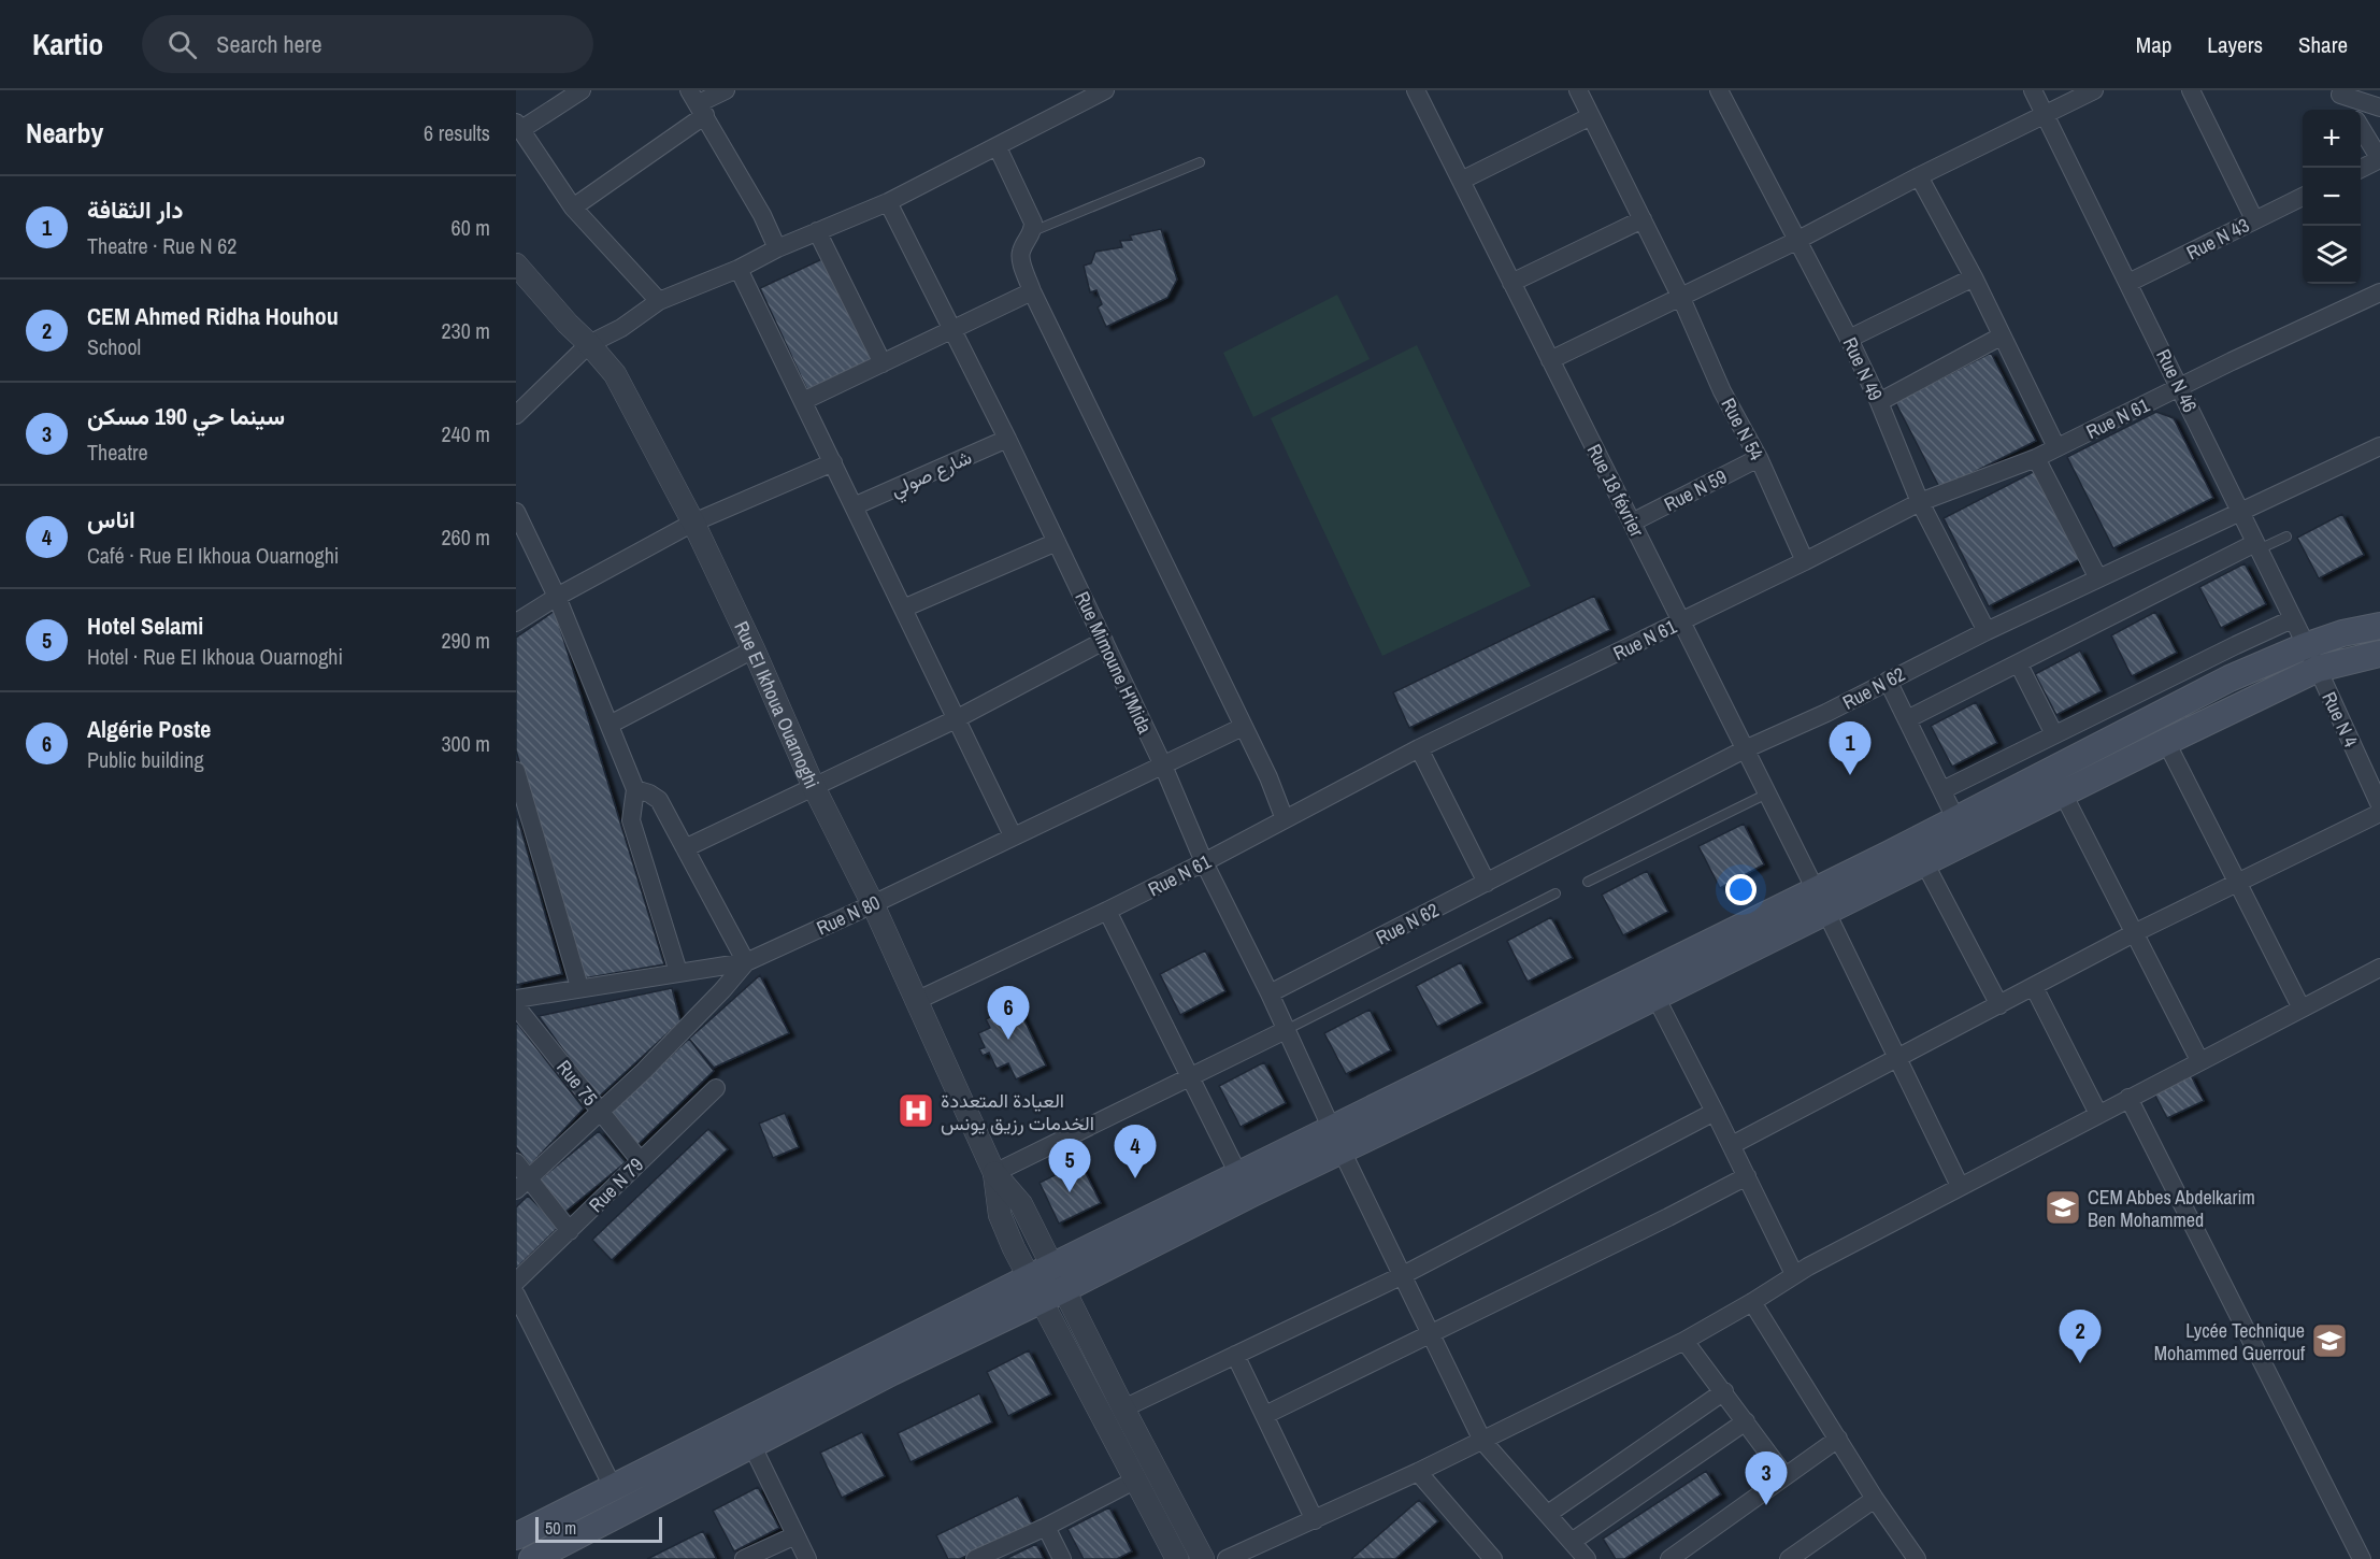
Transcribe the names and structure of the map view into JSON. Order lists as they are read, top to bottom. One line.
{"streets":{"street":["Rue N 43","Rue N 49","Rue N 46","Rue N 61","Rue N 54","شارع صولي","Rue 18 février","Rue N 59","Rue Mimoune H'Mida","Rue N 62","Rue EI Ikhoua Ouarnoghi","Rue N 4","Rue N 80","Rue 75","Rue N 79"]},"crossings":[["Rue N 43","Rue N 46"],["Rue N 49","Rue N 61"],["Rue N 49","Rue N 62"],["Rue N 46","Rue N 61"],["Rue N 46","Rue N 62"],["Rue N 46","Rue N 4"],["Rue N 61","Rue N 54"],["Rue N 61","Rue 18 février"],["Rue N 61","Rue Mimoune H'Mida"],["Rue N 61","Rue EI Ikhoua Ouarnoghi"],["Rue N 54","Rue N 59"],["شارع صولي","Rue Mimoune H'Mida"],["Rue 18 février","Rue N 59"],["Rue 18 février","Rue N 62"],["Rue Mimoune H'Mida","Rue N 62"],["Rue Mimoune H'Mida","Rue N 80"],["Rue EI Ikhoua Ouarnoghi","Rue N 80"],["Rue N 80","Rue 75"],["Rue 75","Rue N 79"]],"places":{"hospital":["العيادة المتعددة الخدمات رزيق يونس"],"school or university":["CEM Abbes Abdelkarim Ben Mohammed","Lycée Technique Mohammed Guerrouf"]},"scale_bar":"50 m","page":{"header":"Kartio","search":"Search here","nav":["Map","Layers","Share"],"heading":["Nearby","6 results"],"map_buttons":["+","−"],"list":[{"mark":"1","name":"دار الثقافة","note":"Theatre · Rue N 62","value":"60 m"},{"mark":"2","name":"CEM Ahmed Ridha Houhou","note":"School","value":"230 m"},{"mark":"3","name":"سينما حي 190 مسكن","note":"Theatre","value":"240 m"},{"mark":"4","name":"اناس","note":"Café · Rue EI Ikhoua Ouarnoghi","value":"260 m"},{"mark":"5","name":"Hotel Selami","note":"Hotel · Rue EI Ikhoua Ouarnoghi","value":"290 m"},{"mark":"6","name":"Algérie Poste","note":"Public building","value":"300 m"}],"pins":["1","6","4","5","2","3"],"scale":"50 m"}}
